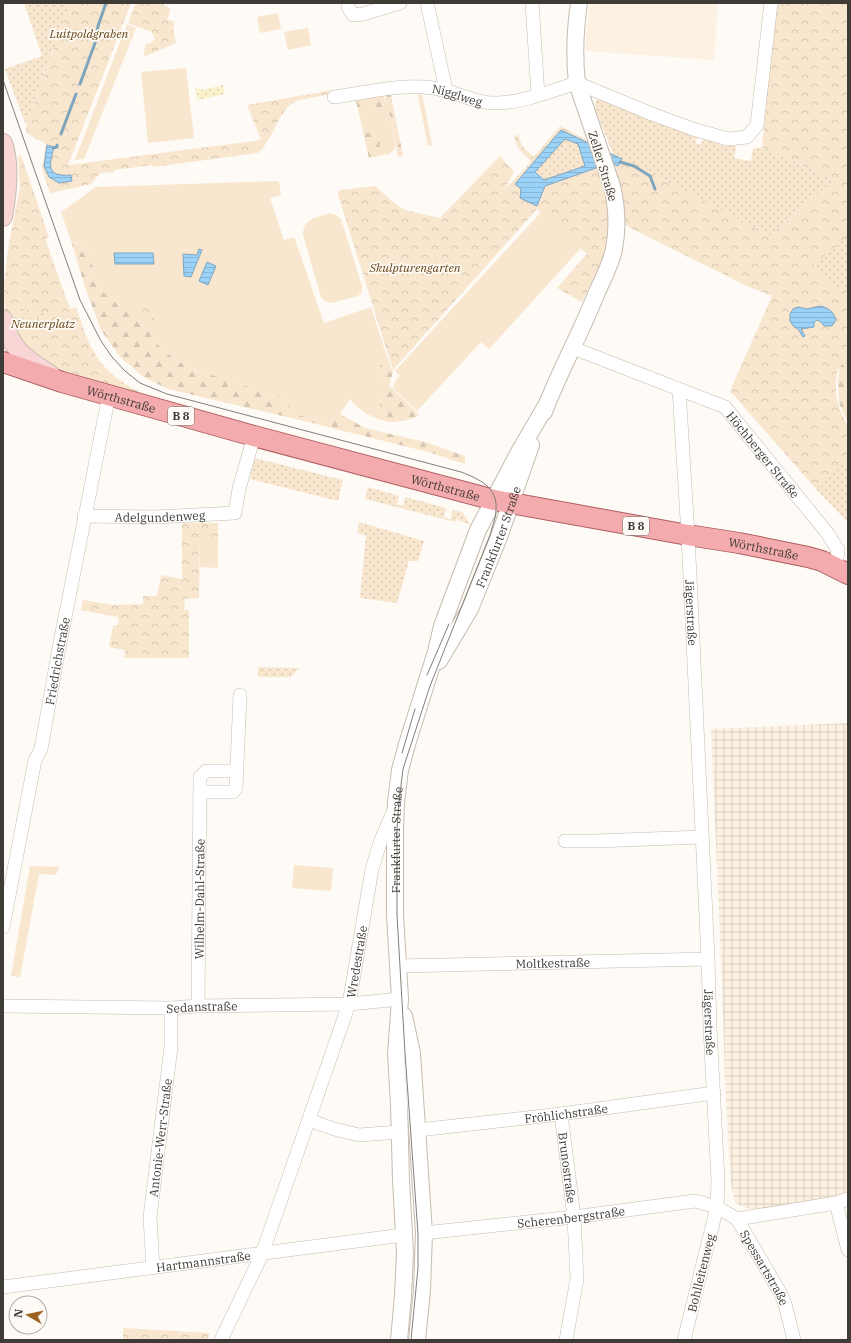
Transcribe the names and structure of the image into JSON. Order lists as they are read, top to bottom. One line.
{"streets":{"main road":["Wörthstraße","B 8"],"street":["Nigglweg","Zeller Straße","Höchberger Straße","Adelgundenweg","Frankfurter Straße","Jägerstraße","Friedrichstraße","Wilhelm-Dahl-Straße","Wredestraße","Moltkestraße","Sedanstraße","Fröhlichstraße","Antonie-Werr-Straße","Brunostraße","Scherenbergstraße","Hartmannstraße","Spessartstraße","Bohlleitenweg"]},"crossings":[["Nigglweg","Zeller Straße"],["Zeller Straße","Höchberger Straße"],["Zeller Straße","Frankfurter Straße"],["Wörthstraße","B 8"],["Wörthstraße","Höchberger Straße"],["Wörthstraße","Adelgundenweg"],["Wörthstraße","Frankfurter Straße"],["Wörthstraße","Jägerstraße"],["Wörthstraße","Friedrichstraße"],["Höchberger Straße","Frankfurter Straße"],["Höchberger Straße","Jägerstraße"],["Adelgundenweg","Friedrichstraße"],["Frankfurter Straße","Wredestraße"],["Frankfurter Straße","Moltkestraße"],["Frankfurter Straße","Sedanstraße"],["Frankfurter Straße","Fröhlichstraße"],["Frankfurter Straße","Scherenbergstraße"],["Frankfurter Straße","Hartmannstraße"],["Jägerstraße","Moltkestraße"],["Jägerstraße","Fröhlichstraße"],["Jägerstraße","Scherenbergstraße"],["Jägerstraße","Spessartstraße"],["Jägerstraße","Bohlleitenweg"],["Wilhelm-Dahl-Straße","Sedanstraße"],["Wredestraße","Sedanstraße"],["Wredestraße","Hartmannstraße"],["Sedanstraße","Antonie-Werr-Straße"],["Fröhlichstraße","Brunostraße"],["Antonie-Werr-Straße","Hartmannstraße"],["Brunostraße","Scherenbergstraße"],["Scherenbergstraße","Spessartstraße"],["Scherenbergstraße","Bohlleitenweg"],["Spessartstraße","Bohlleitenweg"]],"parks":["Luitpoldgraben","Skulpturengarten","Neunerplatz"],"north":"left"}
